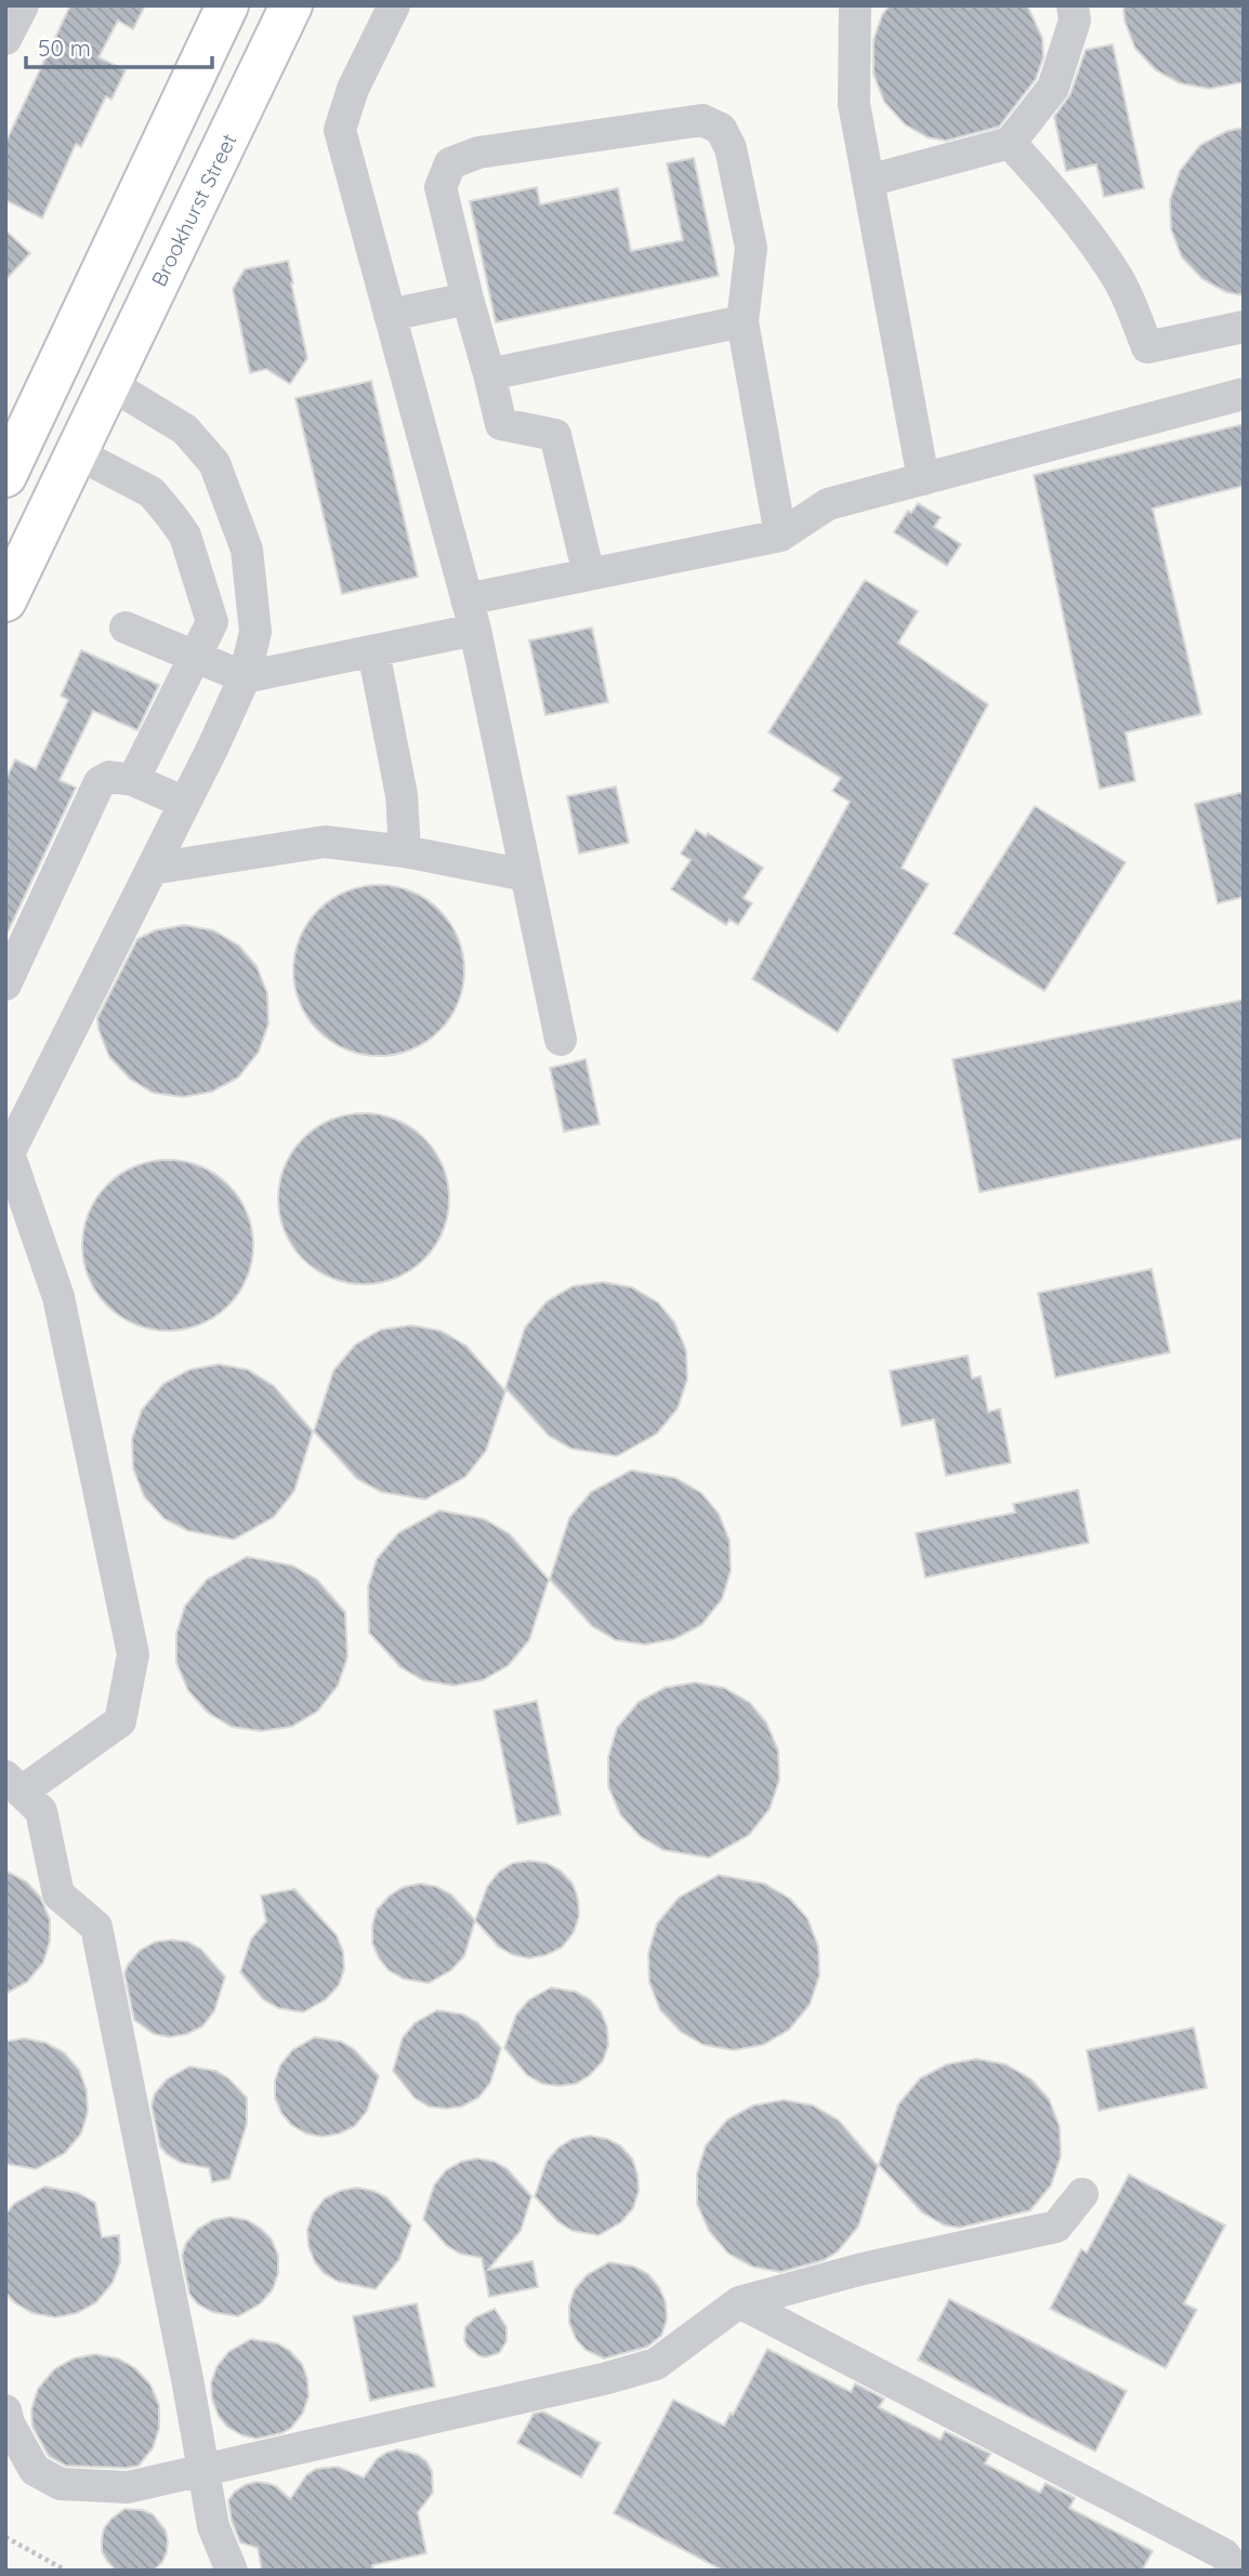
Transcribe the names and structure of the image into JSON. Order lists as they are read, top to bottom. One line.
{"streets":{"main road":["Brookhurst Street"]},"scale_bar":"50 m"}
